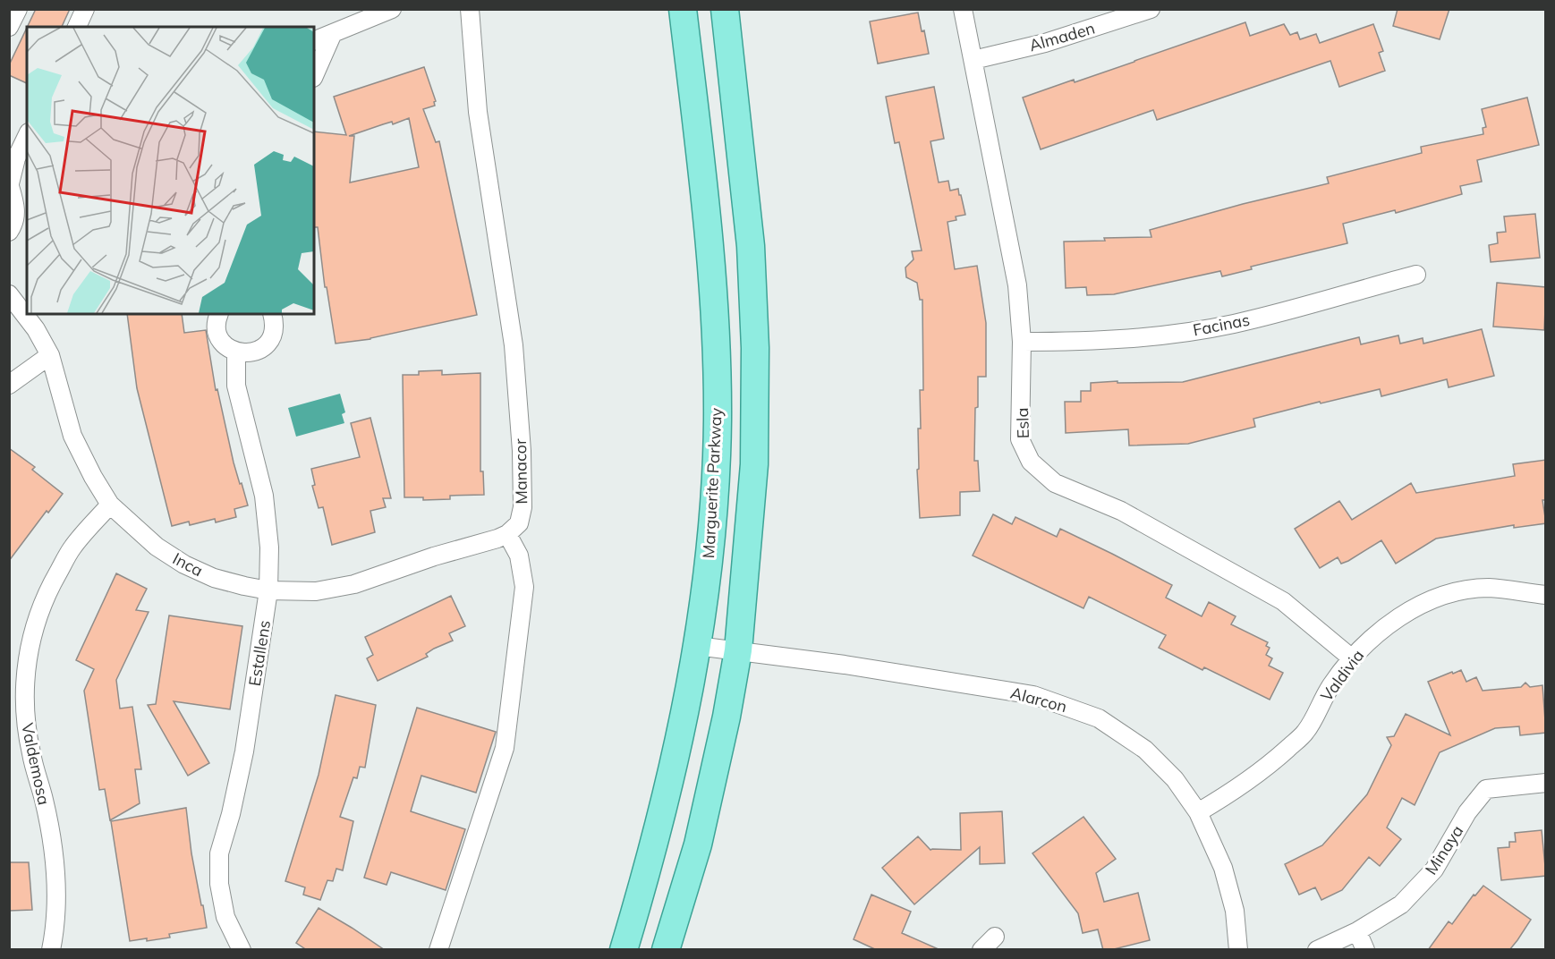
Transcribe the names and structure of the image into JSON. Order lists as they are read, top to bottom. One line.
{"streets":{"main road":["Marguerite Parkway"],"street":["Almaden","Facinas","Esla","Manacor","Inca","Estallens","Valdivia","Alarcon","Valdemosa","Minaya"]},"crossings":[["Almaden","Esla"],["Facinas","Esla"],["Esla","Valdivia"],["Manacor","Inca"],["Marguerite Parkway","Alarcon"],["Inca","Estallens"],["Inca","Valdemosa"],["Valdivia","Alarcon"]]}
